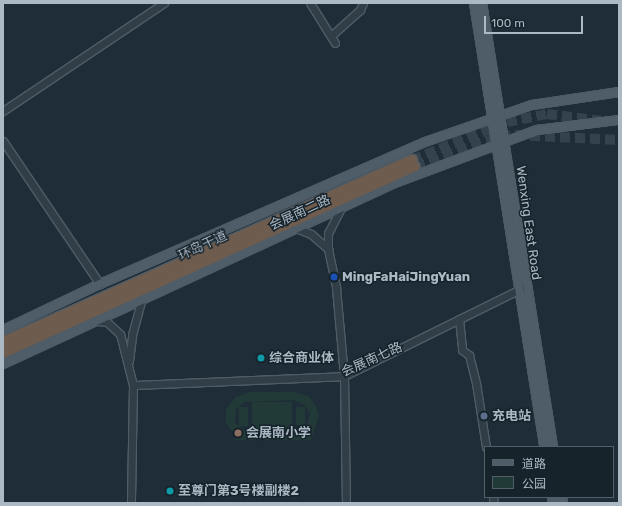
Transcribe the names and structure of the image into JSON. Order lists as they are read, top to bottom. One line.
{"streets":{"highway":["环岛干道"],"main road":["会展南二路","Wenxing East Road"],"street":["会展南七路"]},"crossings":[["会展南二路","Wenxing East Road"],["Wenxing East Road","会展南七路"]],"places":["MingFaHaiJingYuan","综合商业体","充电站","会展南小学","至尊门第3号楼副楼2"],"legend":["道路","公园"],"scale_bar":"100 m"}
